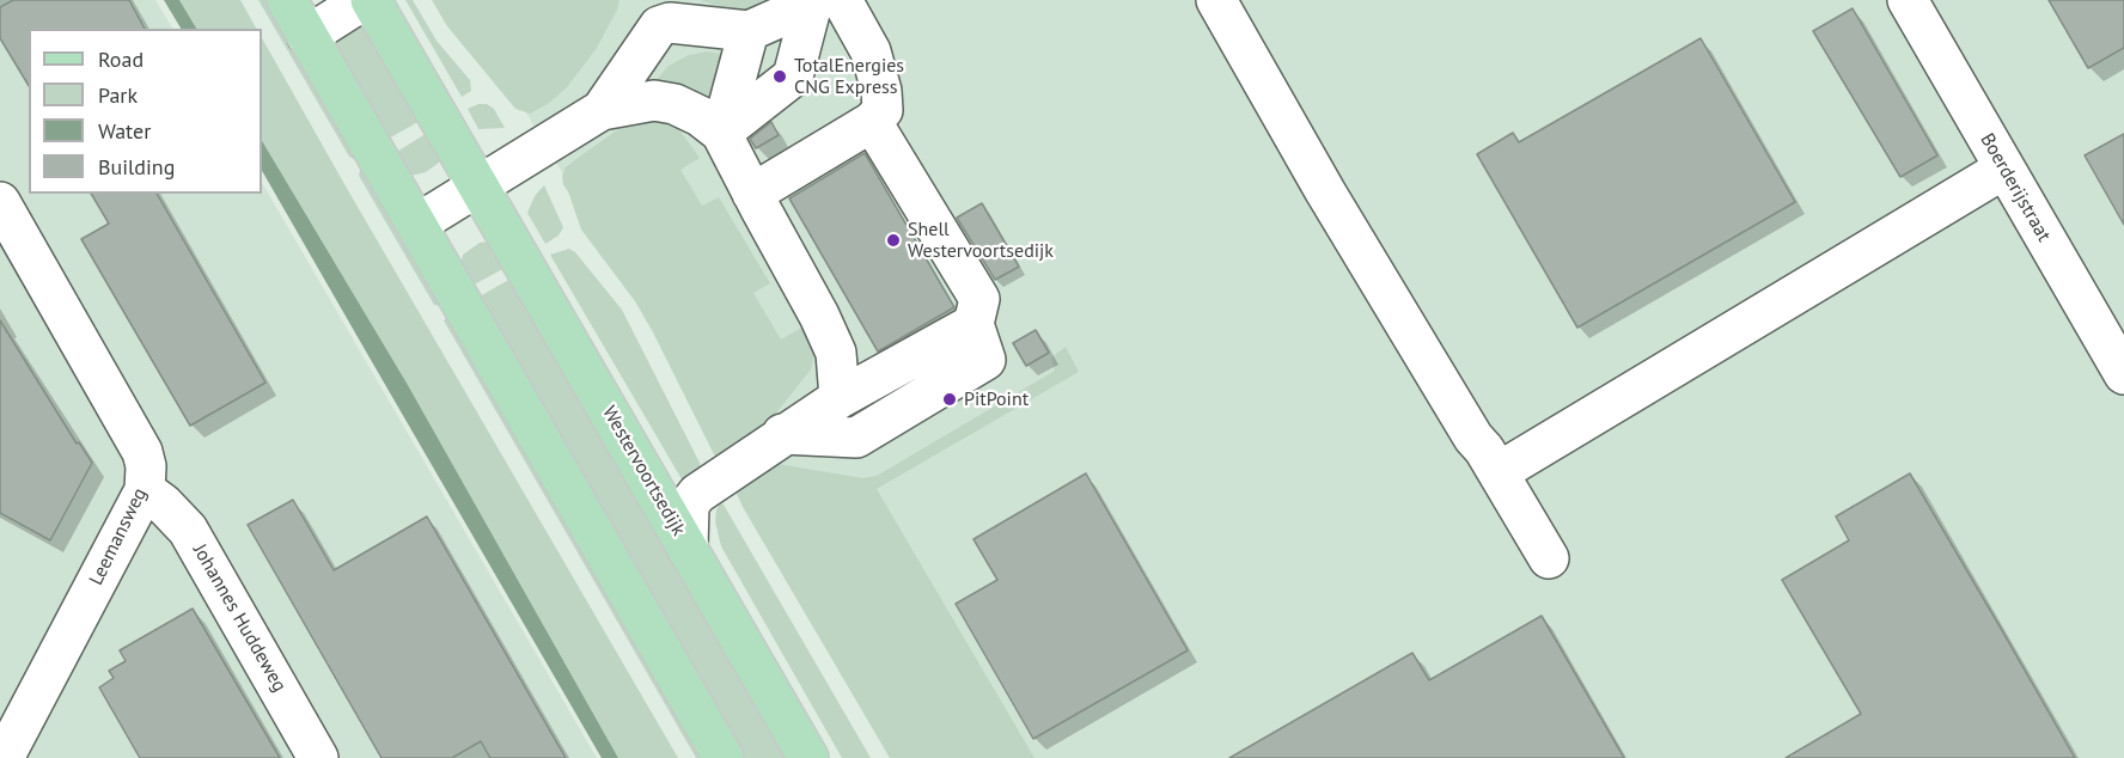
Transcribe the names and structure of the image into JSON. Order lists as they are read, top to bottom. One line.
{"streets":{"main road":["Westervoortsedijk"],"street":["Boerderijstraat","Leemansweg","Johannes Huddeweg"]},"crossings":[["Leemansweg","Johannes Huddeweg"]],"places":["TotalEnergies CNG Express","Shell Westervoortsedijk","PitPoint"],"legend":["Road","Park","Water","Building"]}
